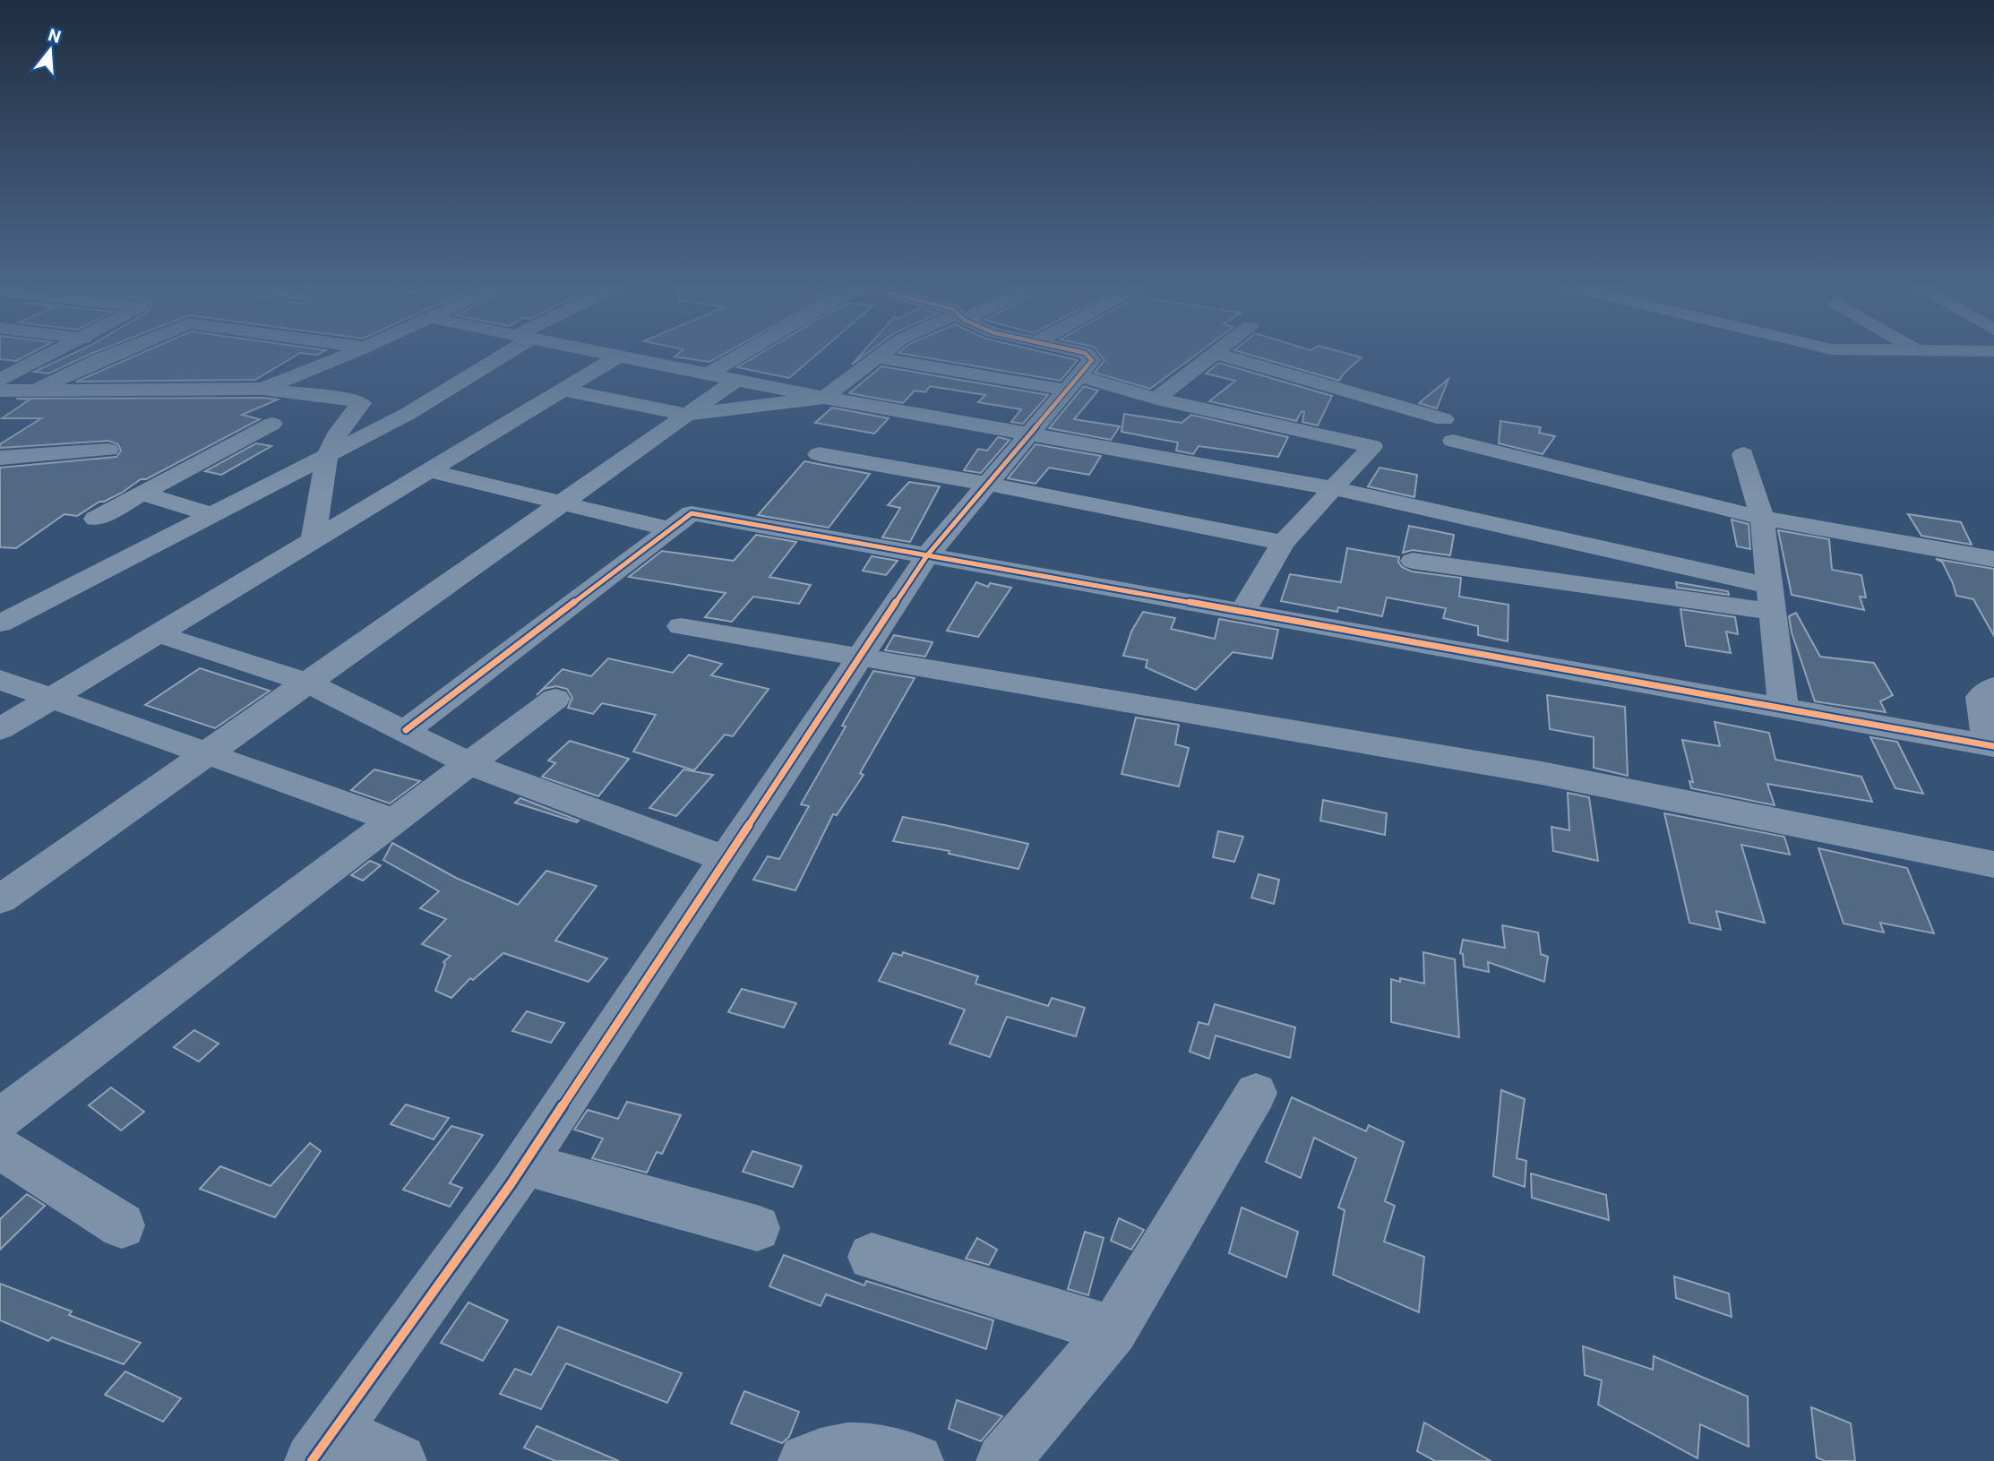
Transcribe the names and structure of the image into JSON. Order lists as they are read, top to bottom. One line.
{"north":"top"}
